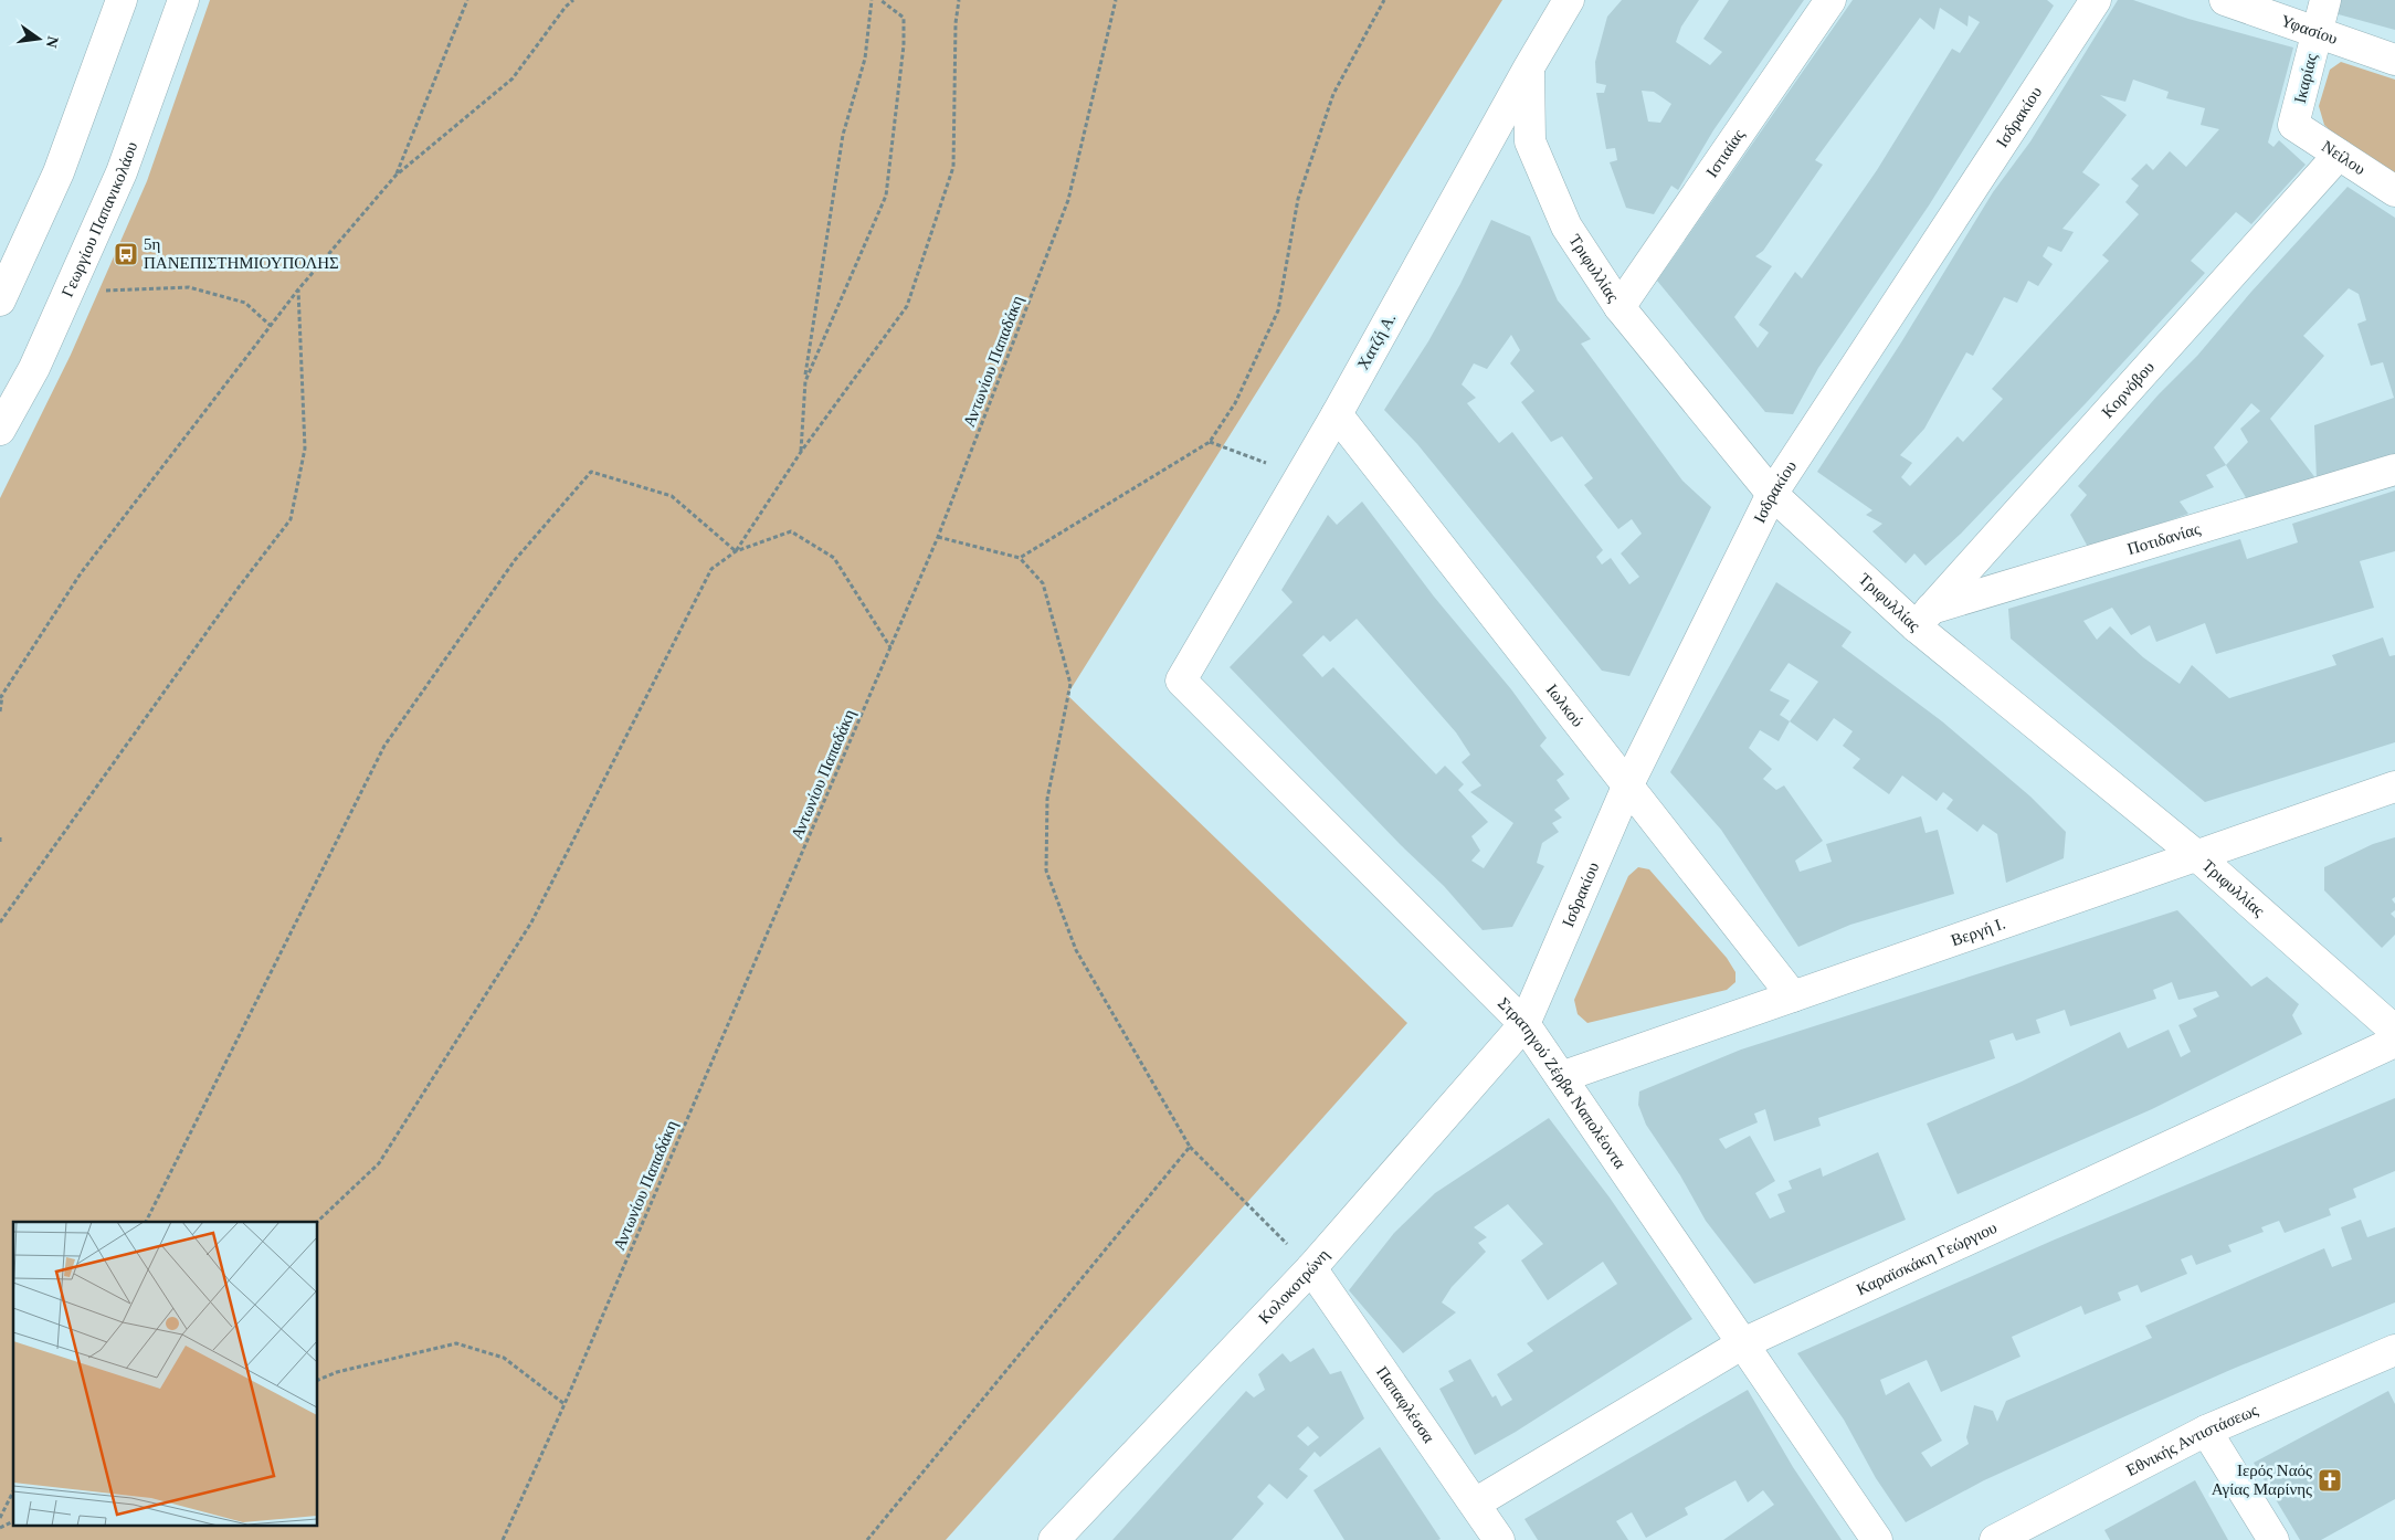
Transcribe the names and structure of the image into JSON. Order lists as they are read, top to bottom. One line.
{"streets":{"street":["Υφασίου","Ικαρίας","Ισδρακίου","Ιστιαίας","Νείλου","Γεωργίου Παπανικολάου","Τριφυλλίας","Χατζή Α.","Κορνόβου","Ποτιδανίας","Ιωλκού","Βεργή Ι.","Στρατηγού Ζέρβα Ναπολέοντα","Καραϊσκάκη Γεώργιου","Κολοκοτρώνη","Παπαφλέσσα","Εθνικής Αντιστάσεως"],"path":["Αντωνίου Παπαδάκη"]},"crossings":[["Υφασίου","Ικαρίας"],["Ικαρίας","Νείλου"],["Ισδρακίου","Τριφυλλίας"],["Ισδρακίου","Ιωλκού"],["Ισδρακίου","Στρατηγού Ζέρβα Ναπολέοντα"],["Ισδρακίου","Κολοκοτρώνη"],["Ιστιαίας","Τριφυλλίας"],["Νείλου","Κορνόβου"],["Τριφυλλίας","Χατζή Α."],["Τριφυλλίας","Κορνόβου"],["Τριφυλλίας","Ποτιδανίας"],["Τριφυλλίας","Βεργή Ι."],["Χατζή Α.","Ιωλκού"],["Χατζή Α.","Στρατηγού Ζέρβα Ναπολέοντα"],["Κορνόβου","Ποτιδανίας"],["Ιωλκού","Βεργή Ι."],["Βεργή Ι.","Στρατηγού Ζέρβα Ναπολέοντα"],["Στρατηγού Ζέρβα Ναπολέοντα","Καραϊσκάκη Γεώργιου"],["Στρατηγού Ζέρβα Ναπολέοντα","Κολοκοτρώνη"],["Καραϊσκάκη Γεώργιου","Παπαφλέσσα"],["Κολοκοτρώνη","Παπαφλέσσα"]],"places":{"bus stop":["5η ΠΑΝΕΠΙΣΤΗΜΙΟΥΠΟΛΗΣ"],"church":["Ιερός Ναός Αγίας Μαρίνης"]},"north":"right"}
